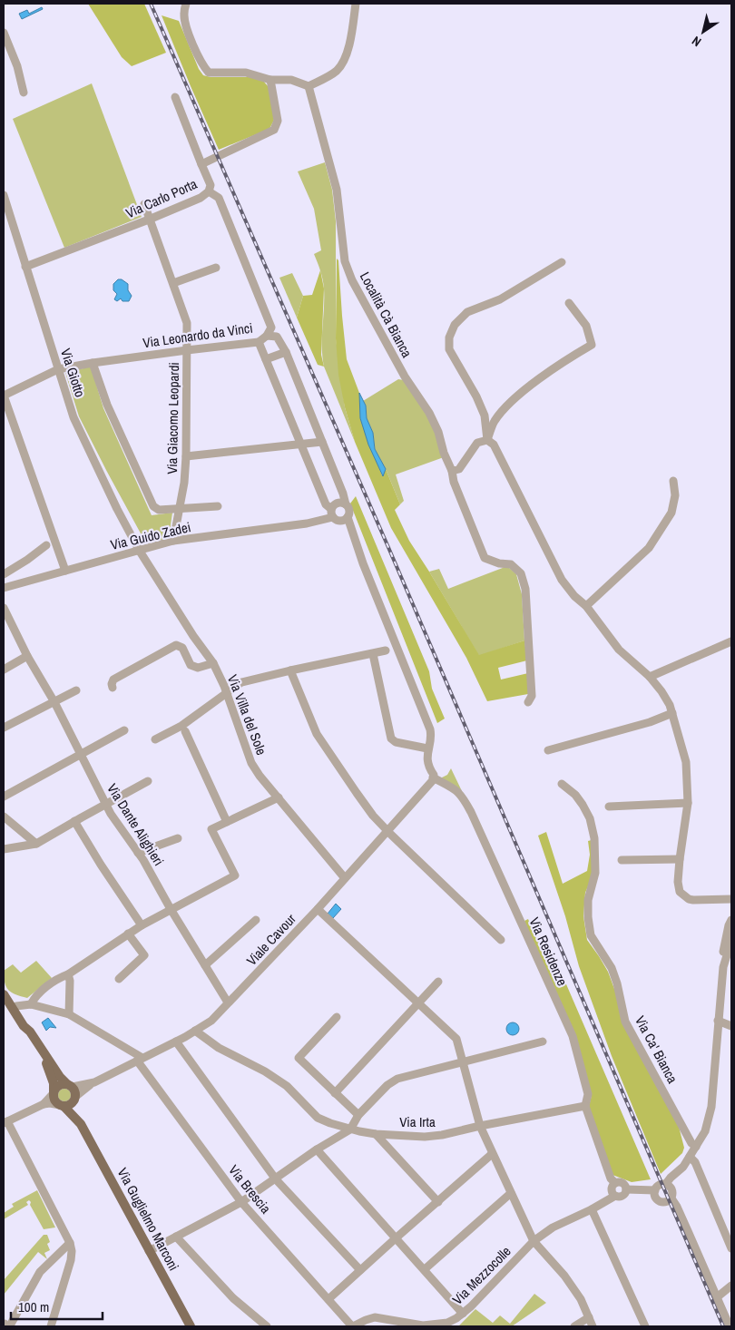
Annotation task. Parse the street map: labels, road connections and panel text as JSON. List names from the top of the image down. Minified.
{"streets":{"main road":["Via Guglielmo Marconi"],"street":["Via Carlo Porta","Località Cà Bianca","Via Leonardo da Vinci","Via Giotto","Via Giacomo Leopardi","Via Guido Zadei","Via Villa del Sole","Via Dante Alighieri","Viale Cavour","Via Residenze","Via Ca' Bianca","Via Irta","Via Brescia","Via Mezzocolle"]},"crossings":[["Via Carlo Porta","Via Leonardo da Vinci"],["Via Carlo Porta","Via Giotto"],["Via Carlo Porta","Via Giacomo Leopardi"],["Via Leonardo da Vinci","Via Giotto"],["Via Leonardo da Vinci","Via Giacomo Leopardi"],["Via Giotto","Via Guido Zadei"],["Via Giotto","Via Villa del Sole"],["Via Giacomo Leopardi","Via Guido Zadei"],["Via Guido Zadei","Via Villa del Sole"],["Via Villa del Sole","Viale Cavour"],["Via Dante Alighieri","Viale Cavour"],["Viale Cavour","Via Residenze"],["Viale Cavour","Via Irta"],["Viale Cavour","Via Brescia"],["Viale Cavour","Via Guglielmo Marconi"],["Via Residenze","Via Irta"],["Via Brescia","Via Mezzocolle"]],"scale_bar":"100 m","north":"bottom left"}
